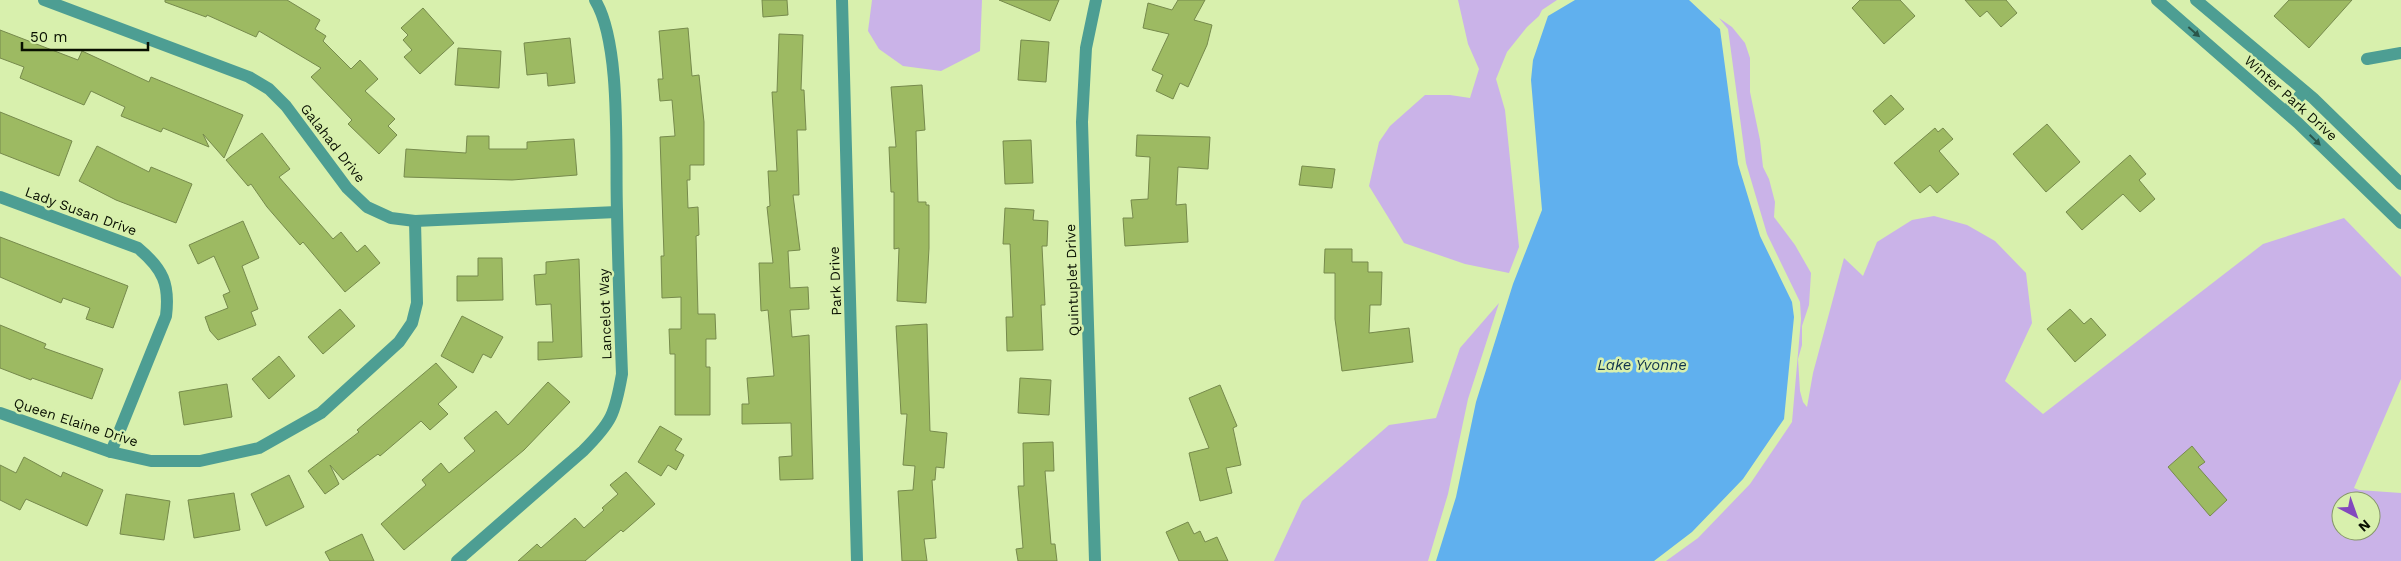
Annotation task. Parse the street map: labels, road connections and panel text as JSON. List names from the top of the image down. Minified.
{"streets":{"street":["Winter Park Drive","Galahad Drive","Lady Susan Drive","Quintuplet Drive","Park Drive","Lancelot Way","Queen Elaine Drive"]},"crossings":[["Galahad Drive","Lancelot Way"],["Galahad Drive","Queen Elaine Drive"],["Lady Susan Drive","Queen Elaine Drive"]],"water":["Lake Yvonne"],"scale_bar":"50 m","north":"bottom right"}
